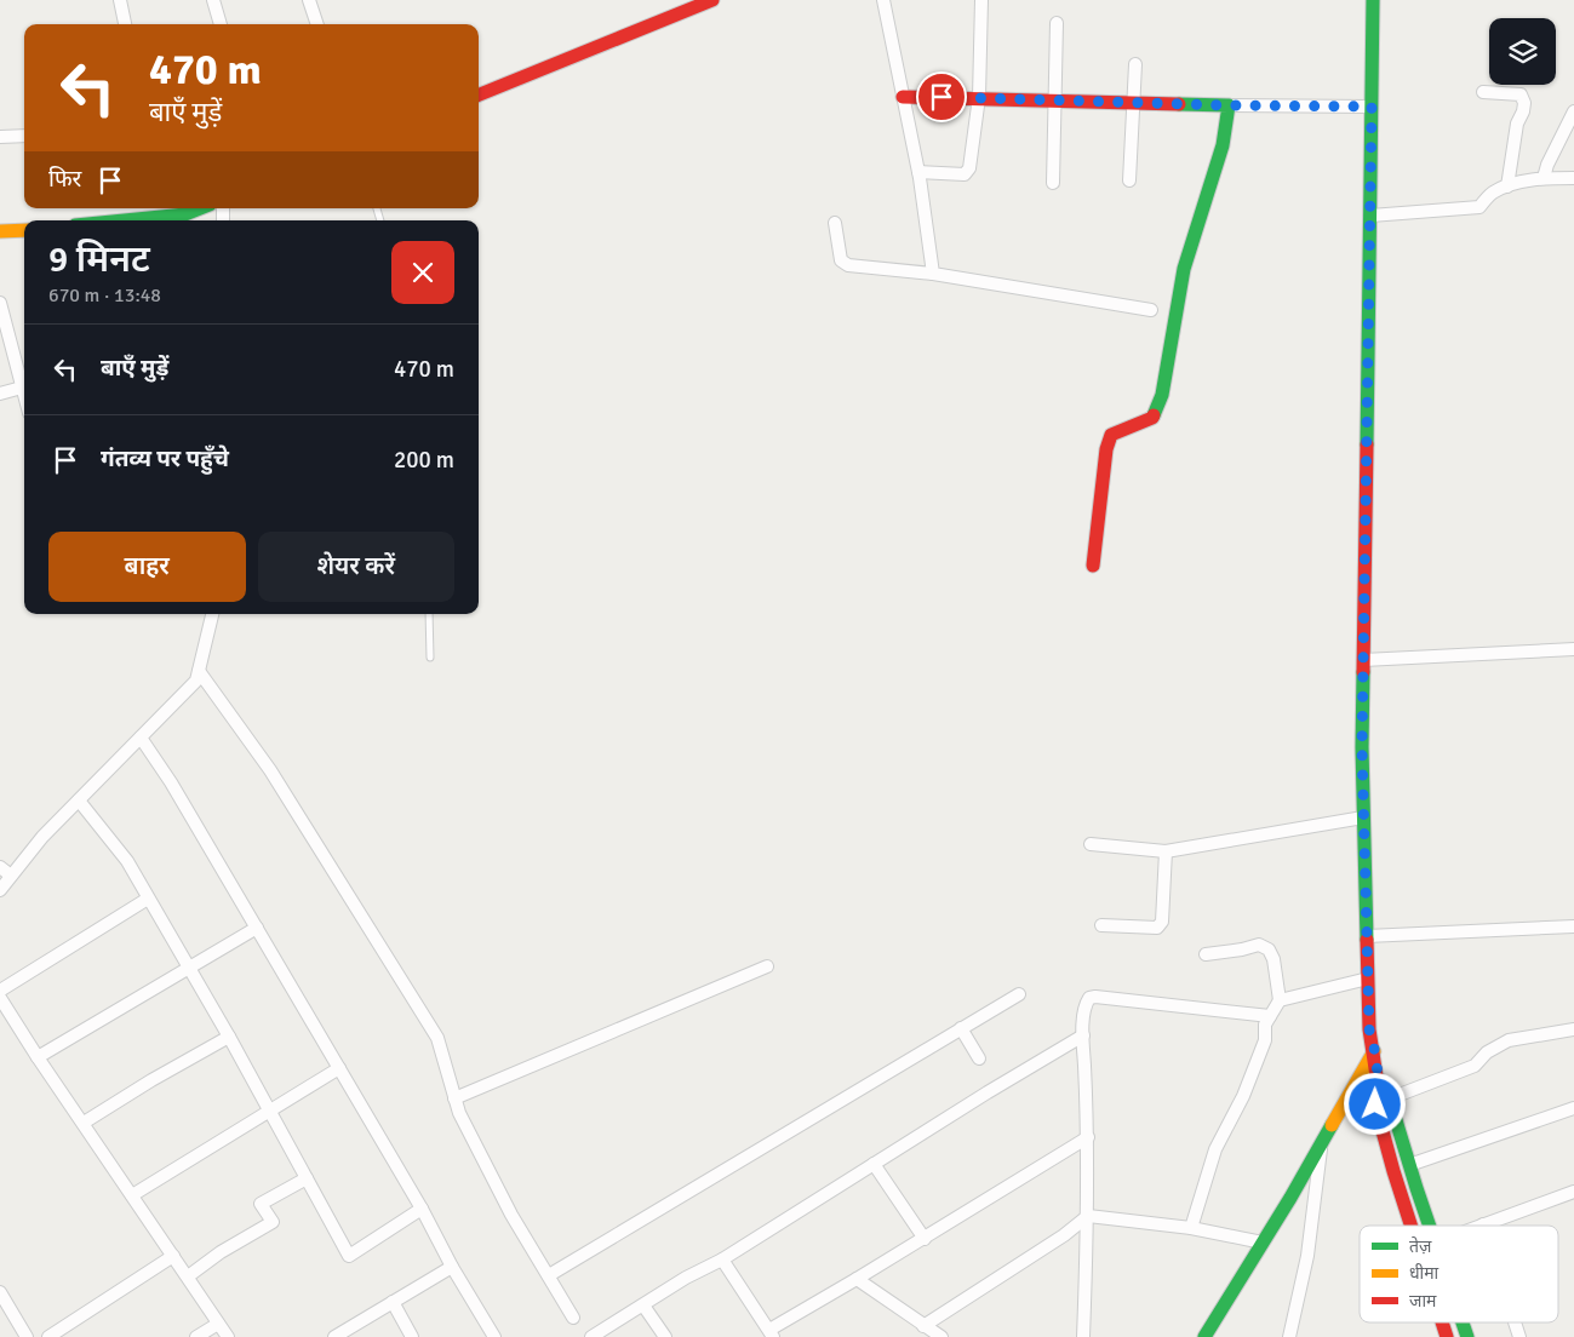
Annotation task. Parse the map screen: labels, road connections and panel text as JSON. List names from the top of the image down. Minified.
{"legend":["तेज़","धीमा","जाम"],"page":{"turn":["470 m","बाएँ मुड़ें"],"then":"फिर","heading":["9 मिनट","670 m · 13:48"],"list":[{"name":"बाएँ मुड़ें","value":"470 m"},{"name":"गंतव्य पर पहुँचे","value":"200 m"}],"buttons":["बाहर","शेयर करें"]}}
